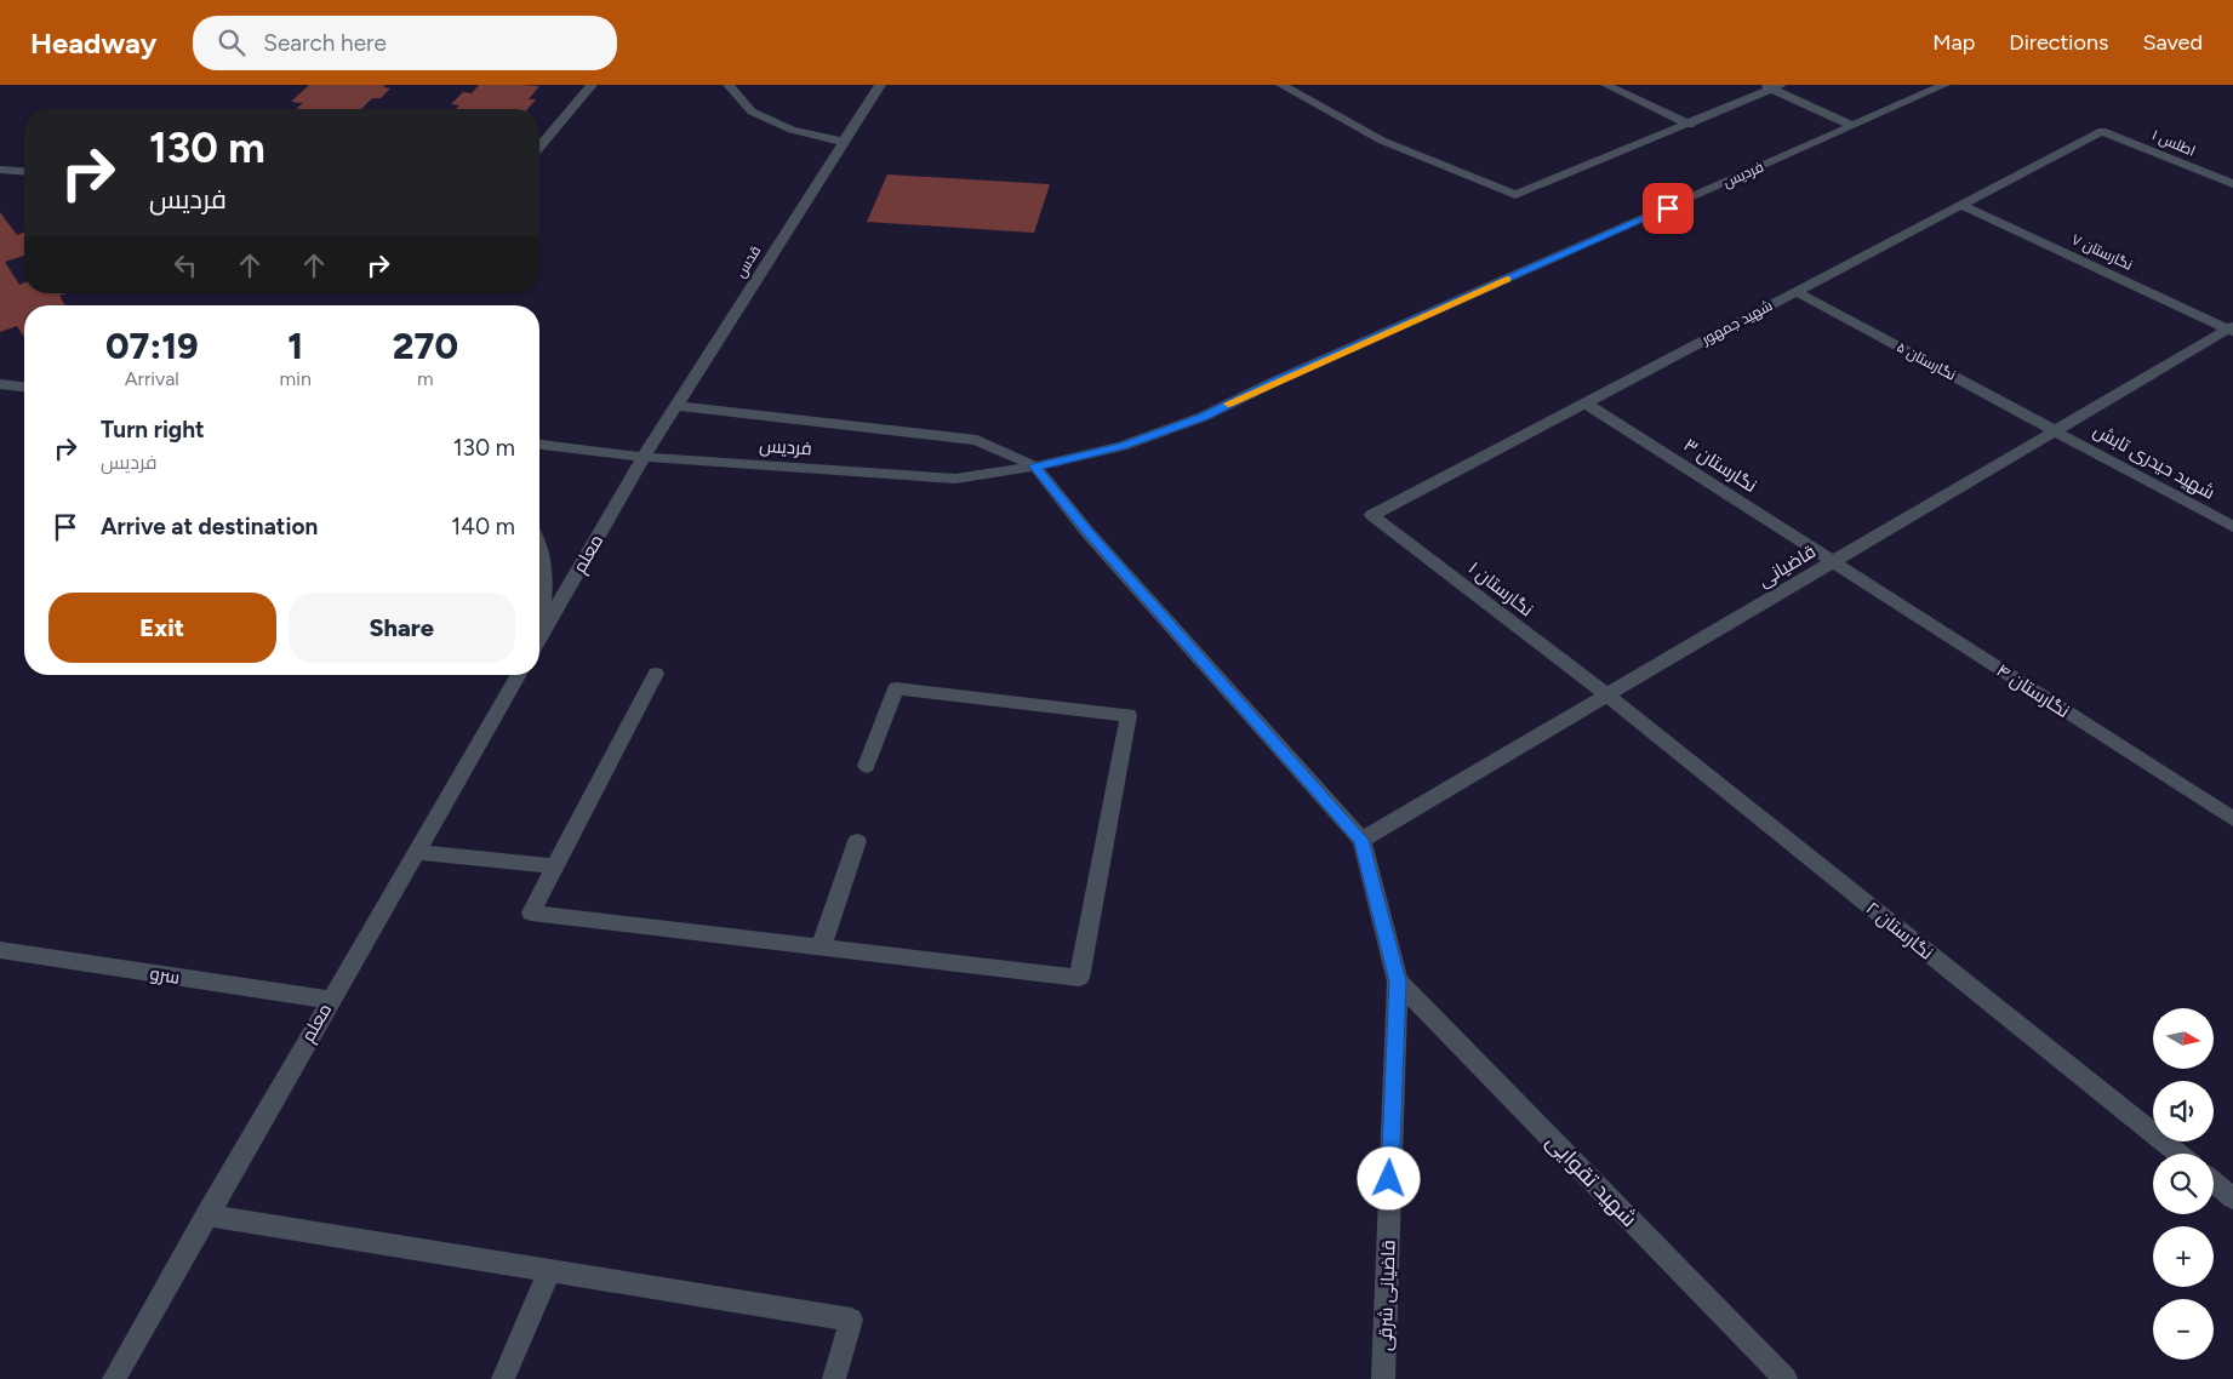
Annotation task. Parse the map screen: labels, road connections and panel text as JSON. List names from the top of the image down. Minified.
{"streets":{"street":["اطلس ۱","فردیس","نگارستان ۷","قدس","شهید جمهور","نگارستان ۵","شهید حیدری تابش","نگارستان ۳","معلم","قاضیانی","نگارستان ۱","نگارستان ۴","نگارستان ۲","سرو","شهید تقوایی","قاضیانی شرقی"]},"crossings":[["اطلس ۱","شهید جمهور"],["فردیس","قدس"],["فردیس","معلم"],["فردیس","قاضیانی شرقی"],["نگارستان ۷","شهید جمهور"],["نگارستان ۷","قاضیانی"],["قدس","معلم"],["شهید جمهور","نگارستان ۵"],["شهید جمهور","نگارستان ۳"],["شهید جمهور","نگارستان ۱"],["نگارستان ۵","شهید حیدری تابش"],["نگارستان ۵","قاضیانی"],["شهید حیدری تابش","قاضیانی"],["نگارستان ۳","قاضیانی"],["نگارستان ۳","نگارستان ۴"],["معلم","سرو"],["قاضیانی","نگارستان ۱"],["قاضیانی","نگارستان ۴"],["قاضیانی","نگارستان ۲"],["قاضیانی","قاضیانی شرقی"],["نگارستان ۱","نگارستان ۲"],["شهید تقوایی","قاضیانی شرقی"]],"north":"right","page":{"header":"Headway","search":"Search here","nav":["Map","Directions","Saved"],"turn":["130 m","فردیس"],"eta":["07:19","Arrival","1","min","270","m"],"list":[{"name":"Turn right","note":"فردیس","value":"130 m"},{"name":"Arrive at destination","value":"140 m"}],"buttons":["Exit","Share"],"map_buttons":["+","−"]}}
